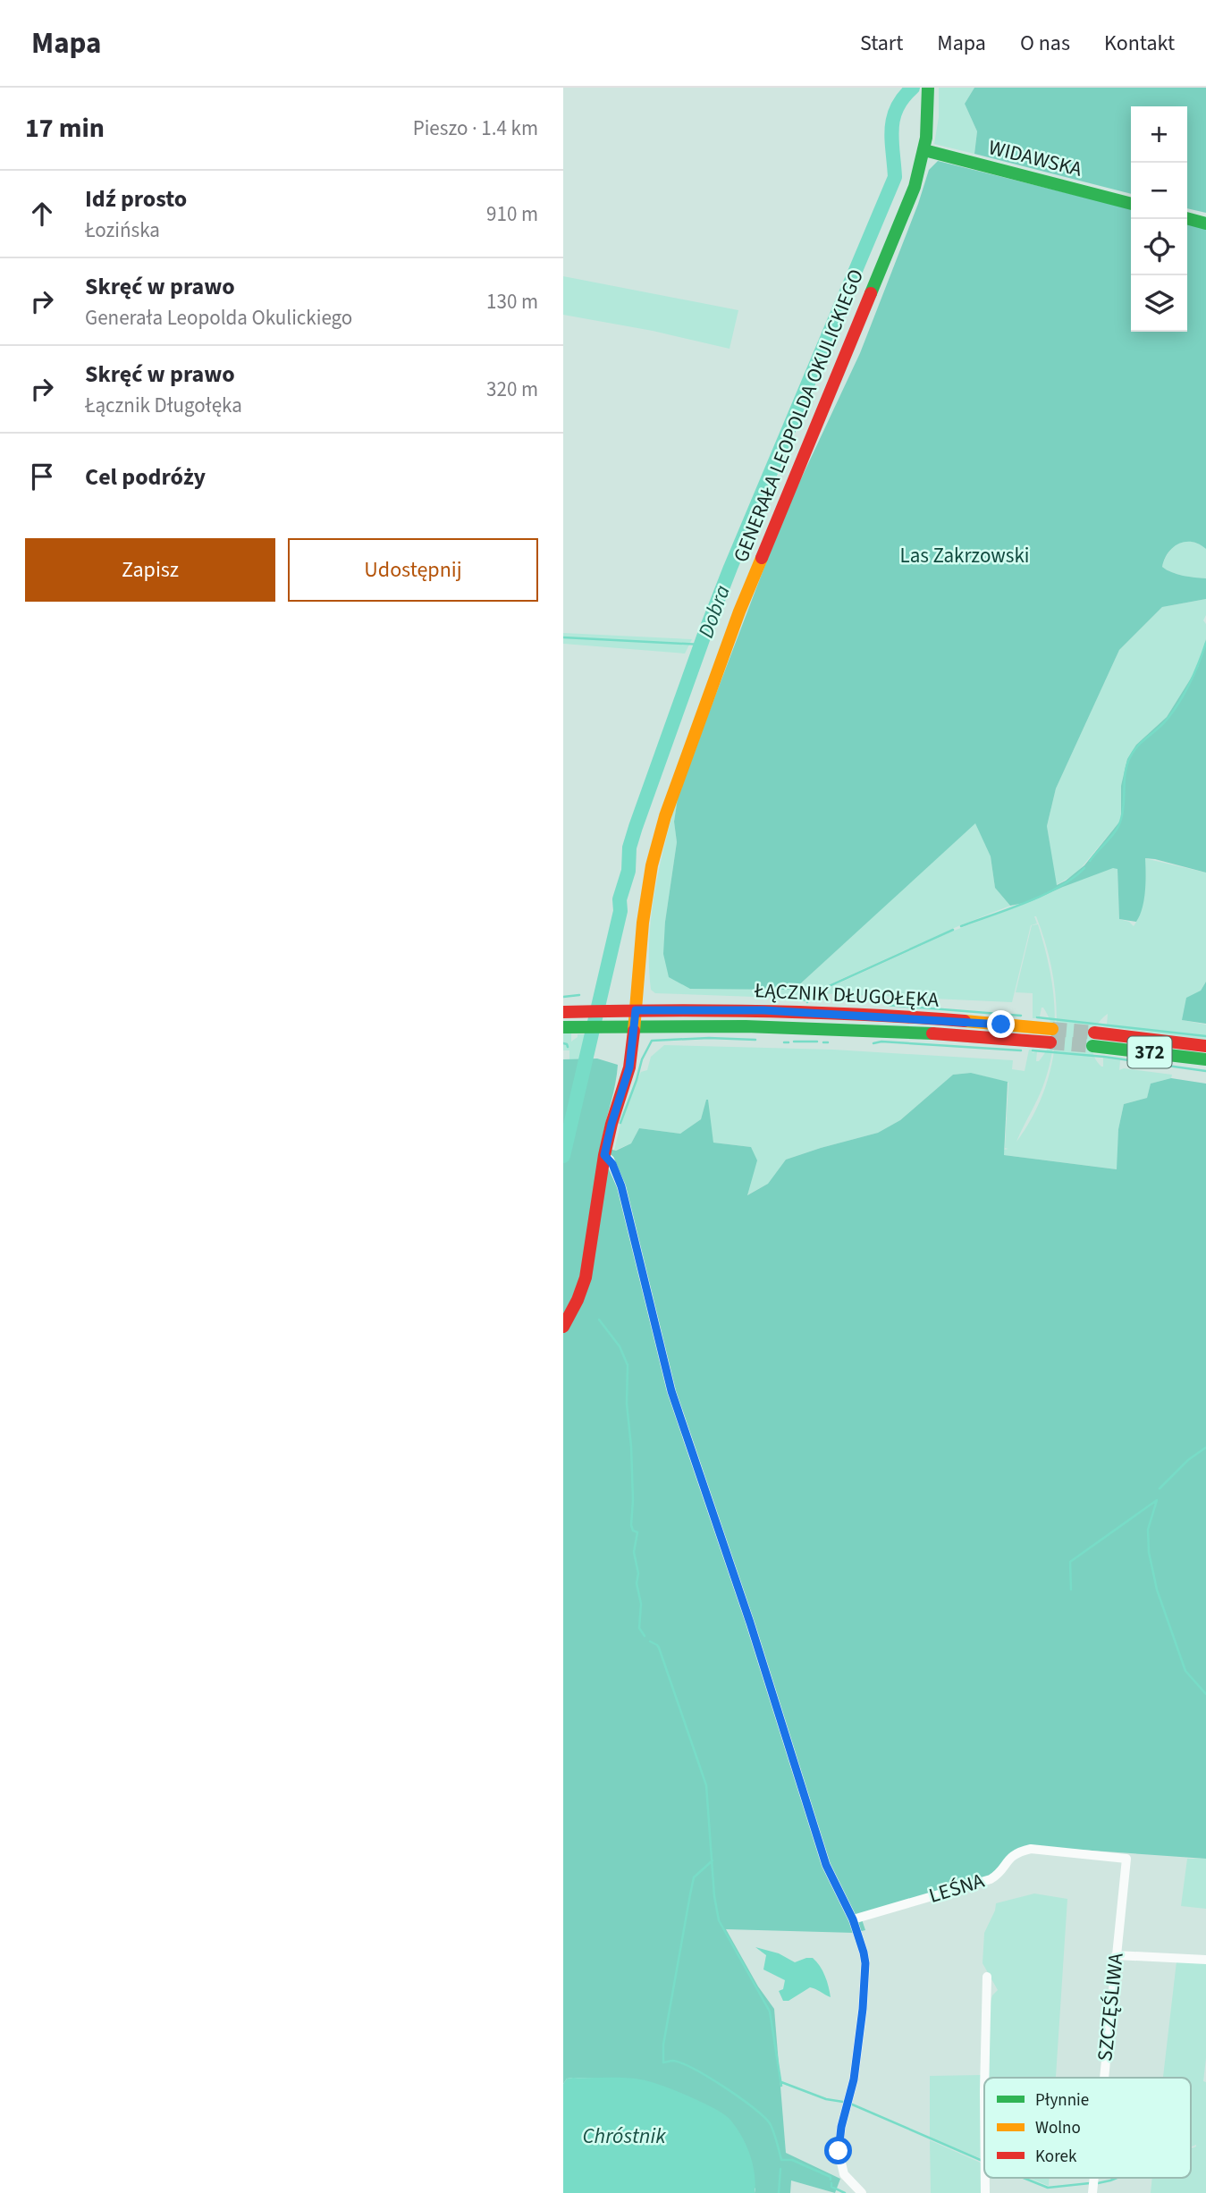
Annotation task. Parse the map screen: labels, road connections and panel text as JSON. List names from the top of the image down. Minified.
{"streets":{"street":["WIDAWSKA","GENERAŁA LEOPOLDA OKULICKIEGO","ŁĄCZNIK DŁUGOŁĘKA","372","LEŚNA","SZCZĘŚLIWA"]},"crossings":[["WIDAWSKA","GENERAŁA LEOPOLDA OKULICKIEGO"],["GENERAŁA LEOPOLDA OKULICKIEGO","ŁĄCZNIK DŁUGOŁĘKA"],["LEŚNA","SZCZĘŚLIWA"]],"water":["Dobra","Chróstnik"],"parks":["Las Zakrzowski"],"legend":["Płynnie","Wolno","Korek"],"page":{"header":"Mapa","nav":["Start","Mapa","O nas","Kontakt"],"heading":["17 min","Pieszo · 1.4 km"],"map_buttons":["+","−"],"list":[["Idź prosto","Łozińska","910 m"],["Skręć w prawo","Generała Leopolda Okulickiego","130 m"],["Skręć w prawo","Łącznik Długołęka","320 m"],"Cel podróży"],"buttons":["Zapisz","Udostępnij"]}}
